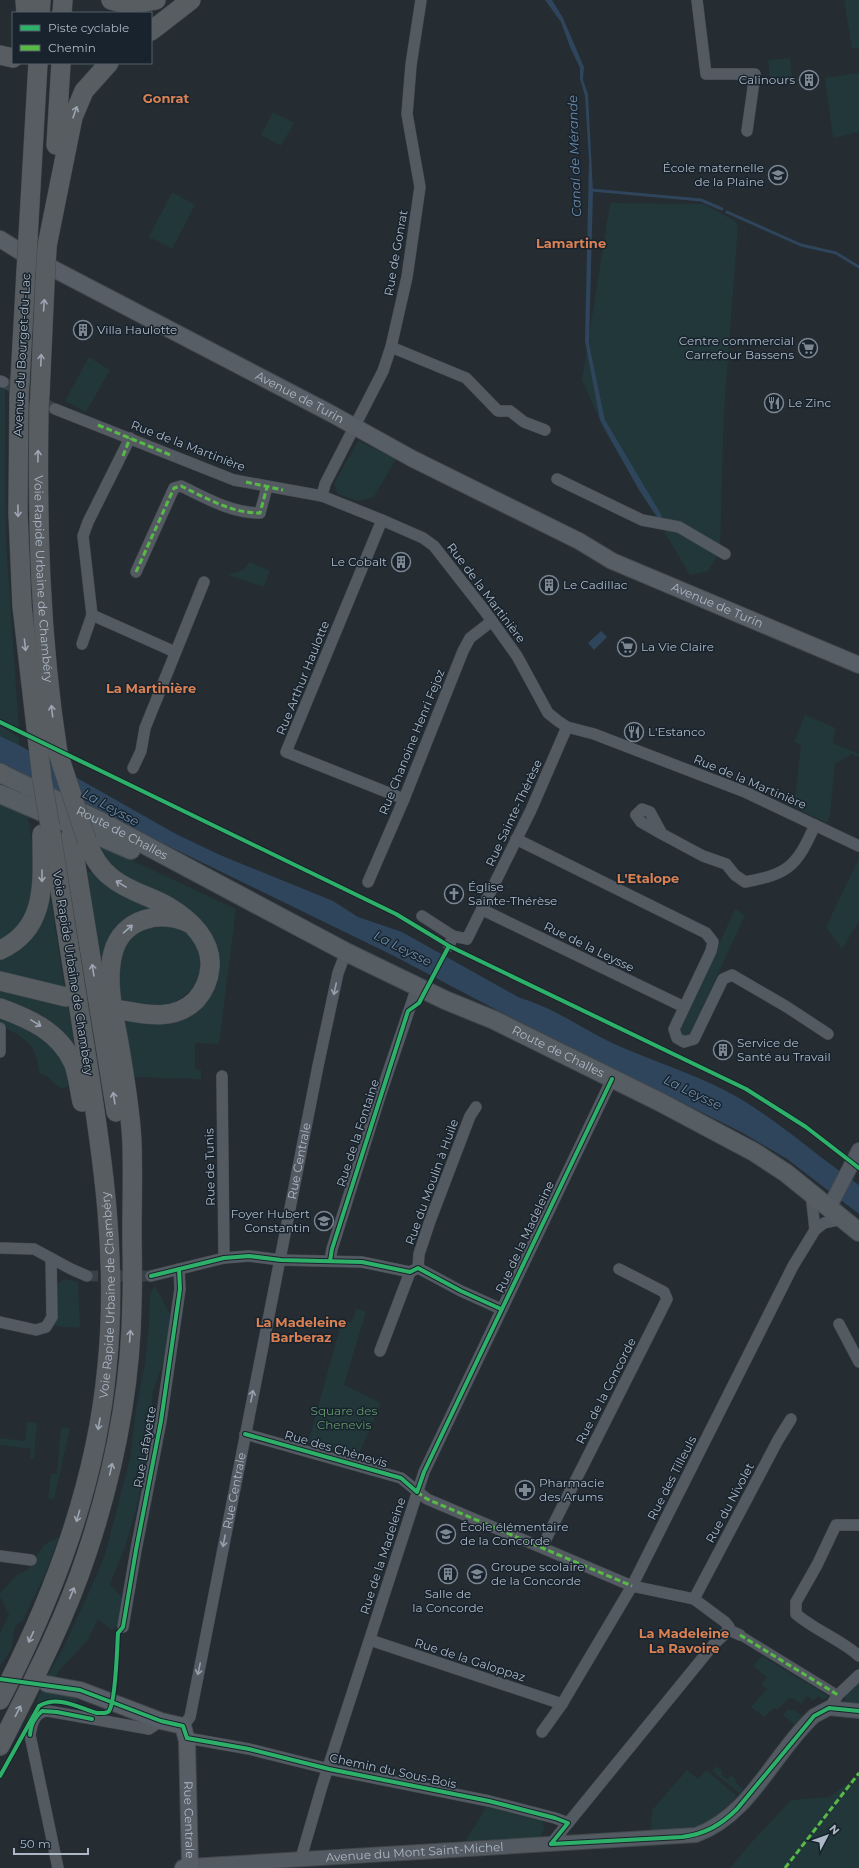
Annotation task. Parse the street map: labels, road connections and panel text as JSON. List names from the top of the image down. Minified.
{"streets":{"highway":["Avenue du Bourget-du-Lac","Voie Rapide Urbaine de Chambéry"],"main road":["Avenue de Turin","Route de Challes","Rue Centrale"],"street":["Rue de Gonrat","Rue de la Martinière","Rue Arthur Haulotte","Rue Chanoine Henri Fejoz","Rue Sainte-Thérèse","Rue de la Leysse","Rue de la Fontaine","Rue de Tunis","Rue du Moulin à Huile","Rue de la Madeleine","Rue de la Concorde","Rue Lafayette","Rue des Chènevis","Rue des Tilleuls","Rue du Nivolet","Rue de la Galoppaz","Chemin du Sous-Bois","Avenue du Mont Saint-Michel"]},"crossings":[["Rue de Gonrat","Avenue de Turin"],["Rue de Gonrat","Rue de la Martinière"],["Avenue du Bourget-du-Lac","Avenue de Turin"],["Avenue du Bourget-du-Lac","Voie Rapide Urbaine de Chambéry"],["Rue de la Martinière","Voie Rapide Urbaine de Chambéry"],["Rue de la Martinière","Rue Arthur Haulotte"],["Rue de la Martinière","Rue Chanoine Henri Fejoz"],["Rue de la Martinière","Rue Sainte-Thérèse"],["Rue Arthur Haulotte","Rue Chanoine Henri Fejoz"],["Rue Sainte-Thérèse","Rue de la Leysse"],["Route de Challes","Rue de la Fontaine"],["Route de Challes","Rue Centrale"],["Route de Challes","Rue de la Madeleine"],["Rue Centrale","Rue des Chènevis"],["Rue Centrale","Chemin du Sous-Bois"],["Rue Centrale","Avenue du Mont Saint-Michel"],["Rue de la Madeleine","Rue des Chènevis"],["Rue de la Madeleine","Rue de la Galoppaz"],["Rue de la Madeleine","Chemin du Sous-Bois"],["Rue de la Madeleine","Avenue du Mont Saint-Michel"],["Rue des Tilleuls","Rue de la Galoppaz"]],"districts":["Gonrat","Lamartine","La Martinière","L'Etalope","La Madeleine Barberaz","La Madeleine La Ravoire"],"water":["Canal de Mérande","La Leysse"],"parks":["Square des Chenevis"],"places":{"building":["Calinours","Villa Haulotte","Le Cobalt","Le Cadillac","Service de Santé au Travail","Salle de la Concorde"],"school or university":["École maternelle de la Plaine","Foyer Hubert Constantin","École élémentaire de la Concorde","Groupe scolaire de la Concorde"],"supermarket":["Centre commercial Carrefour Bassens","La Vie Claire"],"restaurant":["Le Zinc","L'Estanco"],"church":["Église Sainte-Thérèse"],"pharmacy":["Pharmacie des Arums"]},"legend":["Piste cyclable","Chemin"],"scale_bar":"50 m","north":"top right"}
